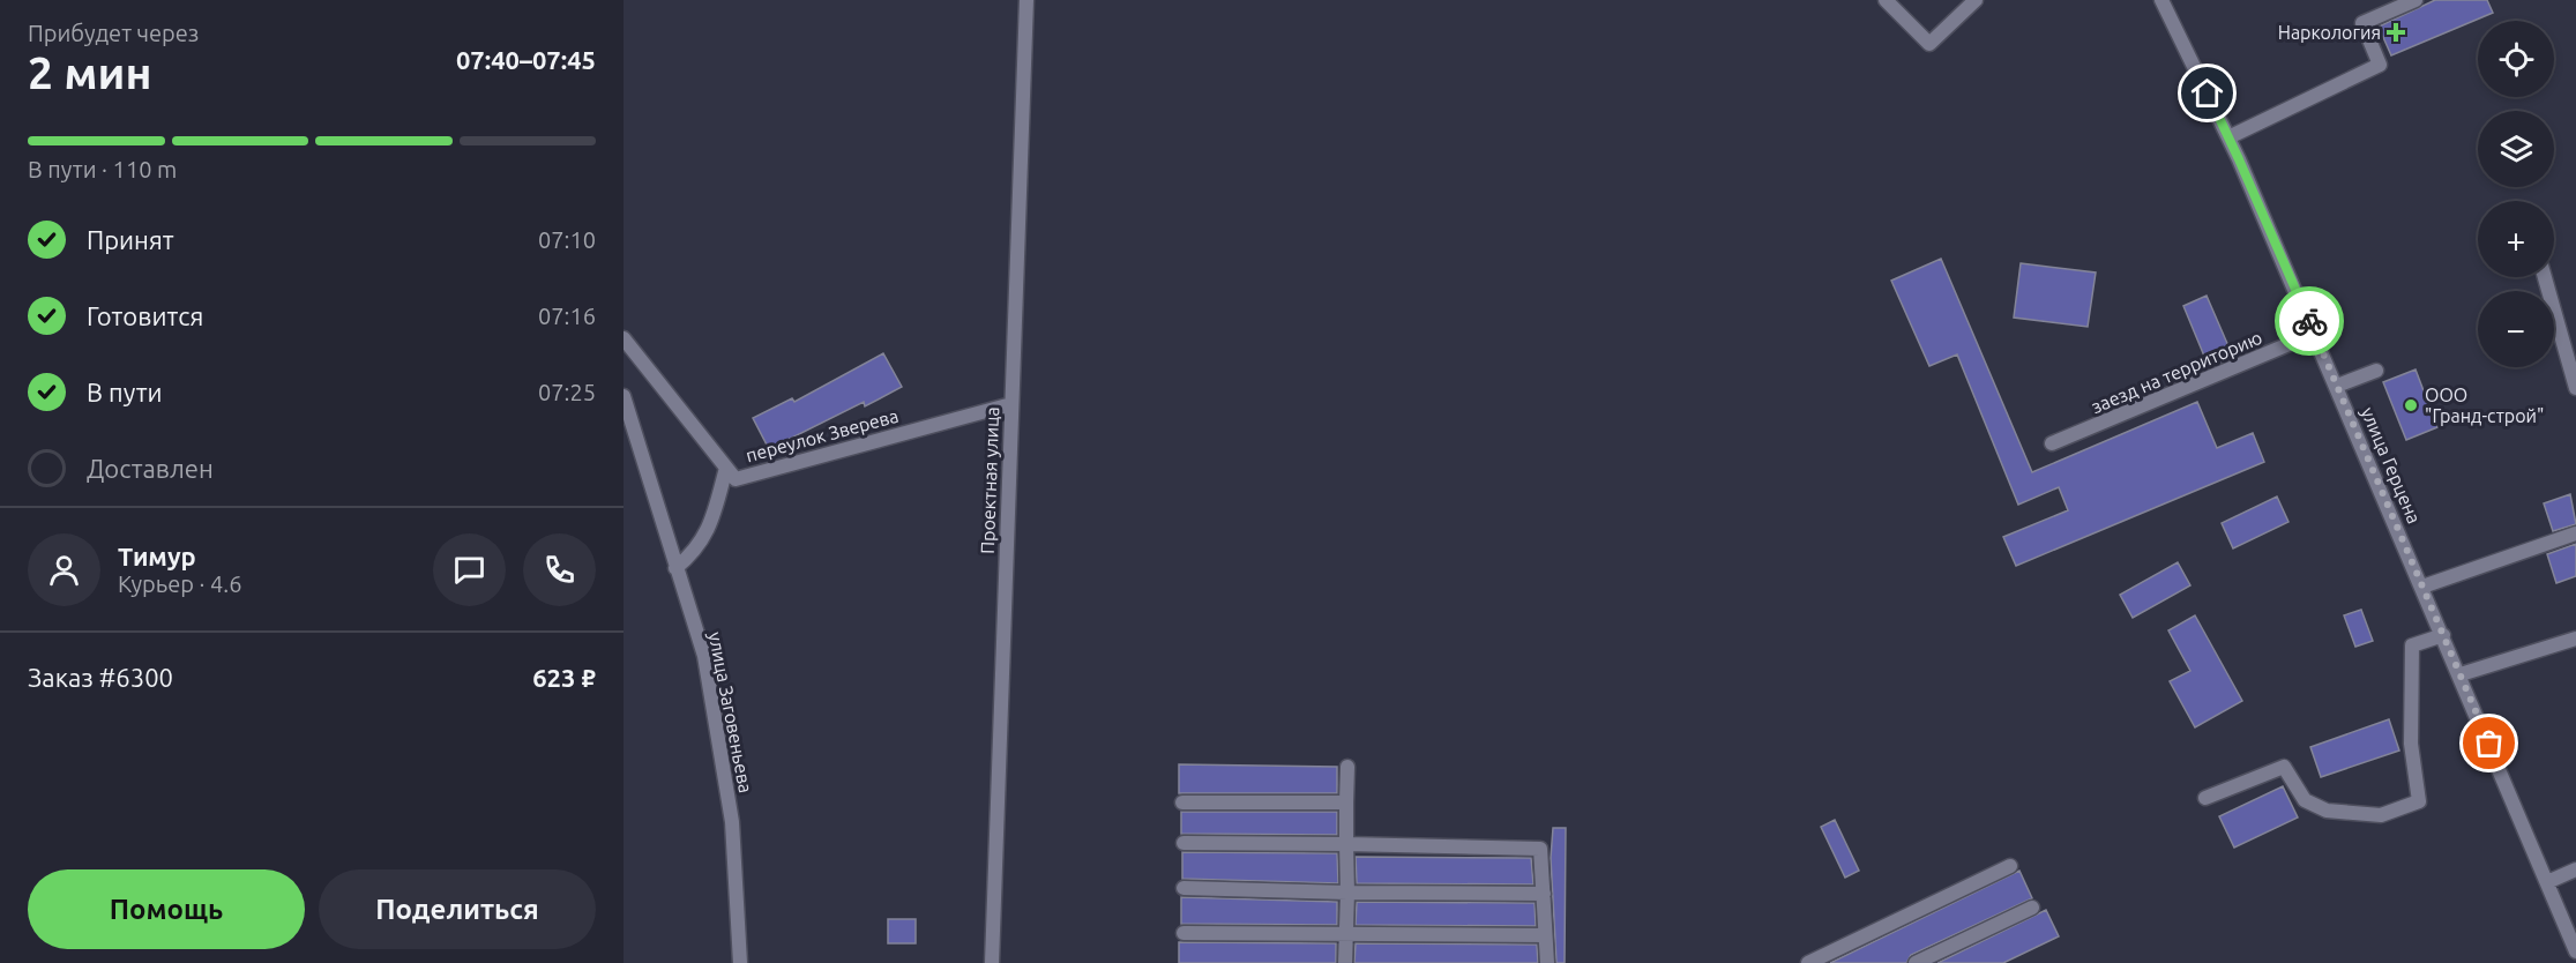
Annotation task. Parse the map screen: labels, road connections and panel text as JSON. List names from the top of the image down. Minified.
{"streets":{"street":["заезд на территорию","переулок Зверева","улица Герцена","Проектная улица","улица Заговеньева"]},"crossings":[["заезд на территорию","улица Герцена"],["переулок Зверева","Проектная улица"]],"places":{"health":["Наркология"],"other":["ООО \"Гранд-строй\""]},"page":{"heading":["2 мин","Прибудет через","07:40–07:45"],"panel":["Тимур","Курьер · 4.6","Заказ #6300","623 ₽"],"map_buttons":["+","−"],"bar":"В пути · 110 m","list":[["Принят","07:10"],["Готовится","07:16"],["В пути","07:25"],"Доставлен"],"buttons":["Помощь","Поделиться"]}}
